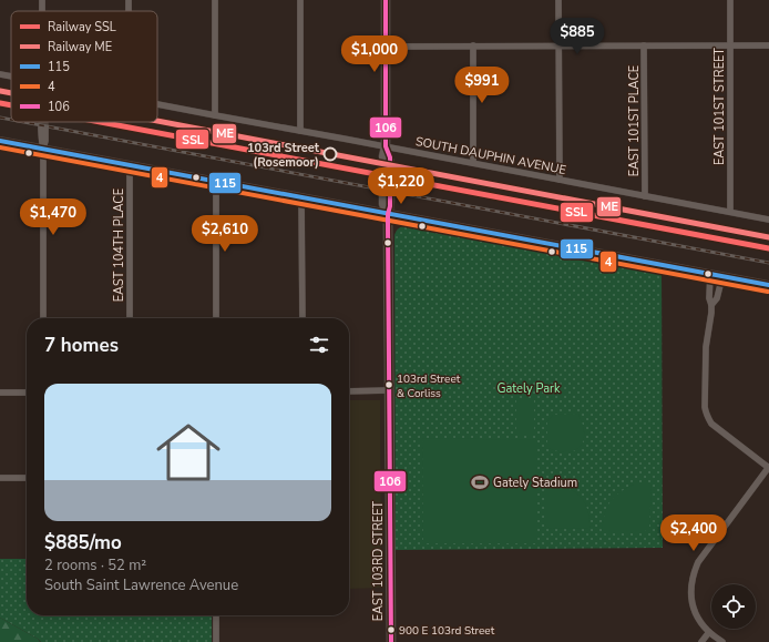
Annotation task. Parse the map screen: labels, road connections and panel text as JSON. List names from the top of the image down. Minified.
{"streets":{"main road":["EAST 103RD STREET"],"street":["EAST 101ST STREET","EAST 101ST PLACE","SOUTH DAUPHIN AVENUE","EAST 104TH PLACE"]},"crossings":[["EAST 101ST STREET","SOUTH DAUPHIN AVENUE"],["EAST 101ST PLACE","SOUTH DAUPHIN AVENUE"]],"parks":["Gately Park"],"places":{"other":["103rd Street (Rosemoor)","103rd Street & Corliss","900 E 103rd Street"],"sports":["Gately Stadium"]},"lines":["transit line 106","rail line ME","rail line SSL","transit line 115","transit line 4"],"legend":["Railway SSL","Railway ME","115","4","106"],"page":{"price":["$885","$1,000","$991","$1,220","$1,470","$2,610","$2,400"],"heading":"7 homes","list":[{"name":"$885/mo","note":"2 rooms · 52 m² · South Saint Lawrence Avenue"}]}}
